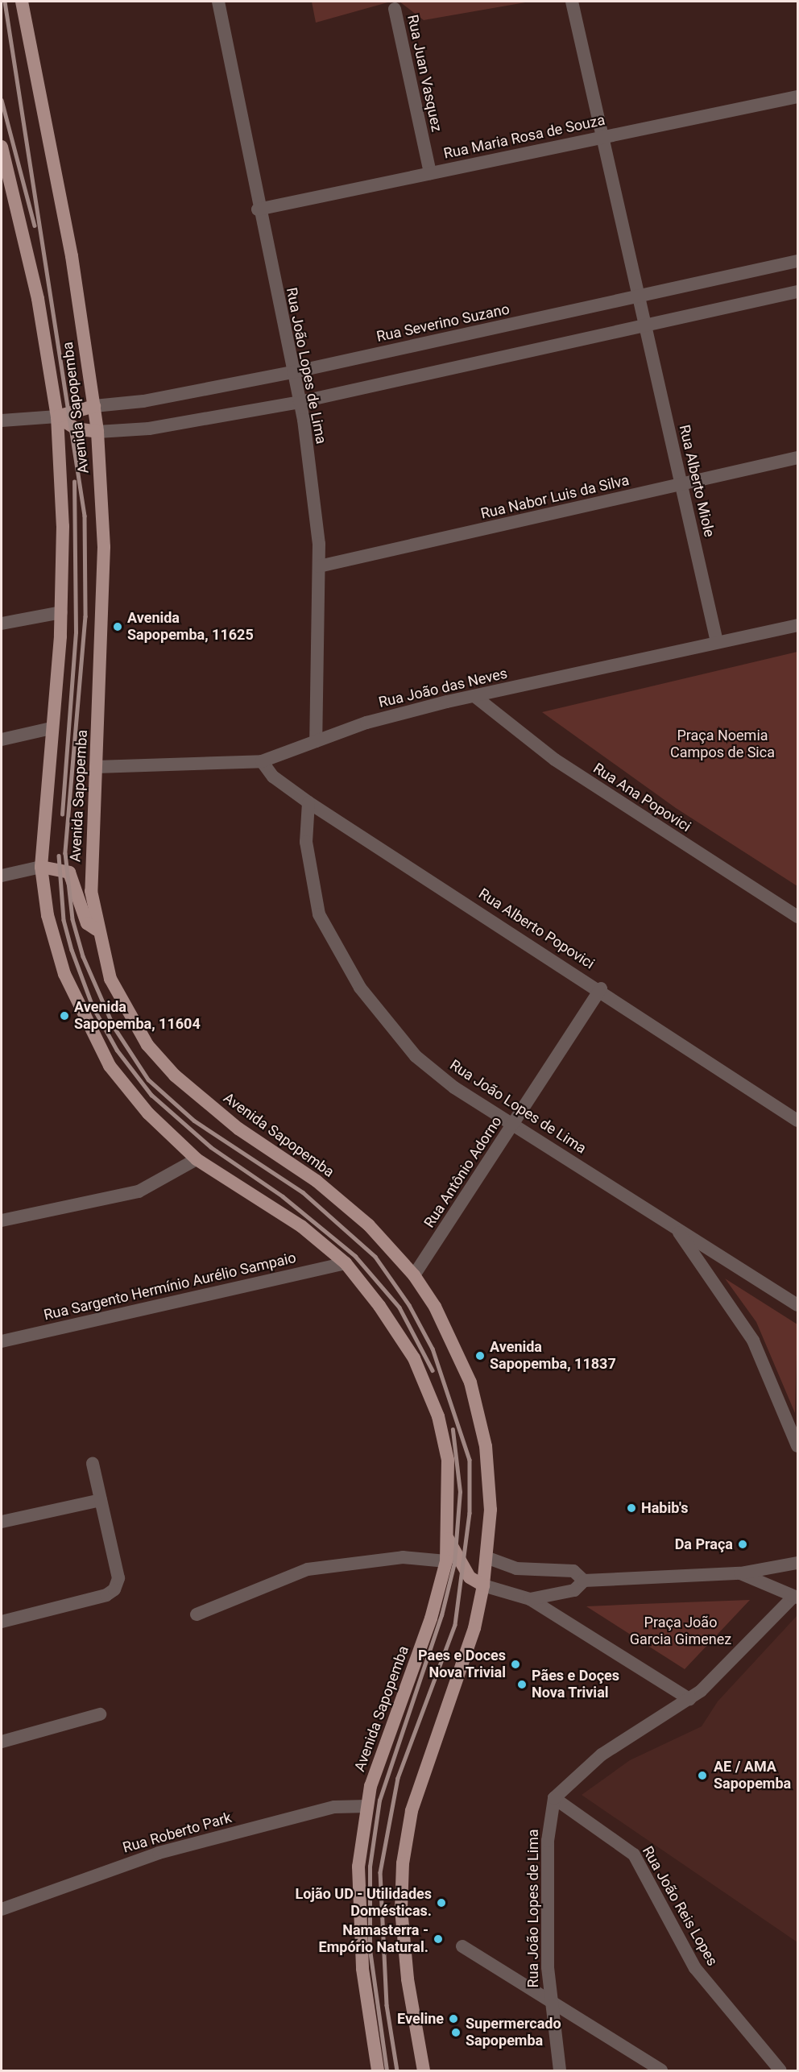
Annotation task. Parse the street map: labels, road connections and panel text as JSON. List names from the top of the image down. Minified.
{"streets":{"main road":["Avenida Sapopemba"],"street":["Rua Juan Vasquez","Rua Maria Rosa de Souza","Rua Severino Suzano","Rua João Lopes de Lima","Rua Alberto Miole","Rua Nabor Luis da Silva","Rua João das Neves","Rua Ana Popovici","Rua Alberto Popovici","Rua Antônio Adorno","Rua Sargento Hermínio Aurélio Sampaio","Rua Roberto Park","Rua João Reis Lopes"]},"crossings":[["Rua Juan Vasquez","Rua Maria Rosa de Souza"],["Rua Maria Rosa de Souza","Rua João Lopes de Lima"],["Rua Maria Rosa de Souza","Rua Alberto Miole"],["Rua Severino Suzano","Rua João Lopes de Lima"],["Rua Severino Suzano","Avenida Sapopemba"],["Rua Severino Suzano","Rua Alberto Miole"],["Rua João Lopes de Lima","Rua Nabor Luis da Silva"],["Rua João Lopes de Lima","Rua João das Neves"],["Rua João Lopes de Lima","Rua Alberto Popovici"],["Rua João Lopes de Lima","Rua Antônio Adorno"],["Rua João Lopes de Lima","Rua João Reis Lopes"],["Avenida Sapopemba","Rua João das Neves"],["Avenida Sapopemba","Rua Antônio Adorno"],["Avenida Sapopemba","Rua Sargento Hermínio Aurélio Sampaio"],["Avenida Sapopemba","Rua Roberto Park"],["Rua Alberto Miole","Rua Nabor Luis da Silva"],["Rua Alberto Miole","Rua João das Neves"],["Rua João das Neves","Rua Ana Popovici"],["Rua João das Neves","Rua Alberto Popovici"],["Rua Alberto Popovici","Rua Antônio Adorno"]],"parks":["Praça Noemia Campos de Sica","Praça João Garcia Gimenez"],"places":["Avenida Sapopemba, 11625","Avenida Sapopemba, 11604","Avenida Sapopemba, 11837","Habib's","Da Praça","Paes e Doces Nova Trivial","Pães e Doçes Nova Trivial","AE / AMA Sapopemba","Lojão UD - Utilidades Domésticas.","Namasterra - Empório Natural.","Eveline","Supermercado Sapopemba"]}
